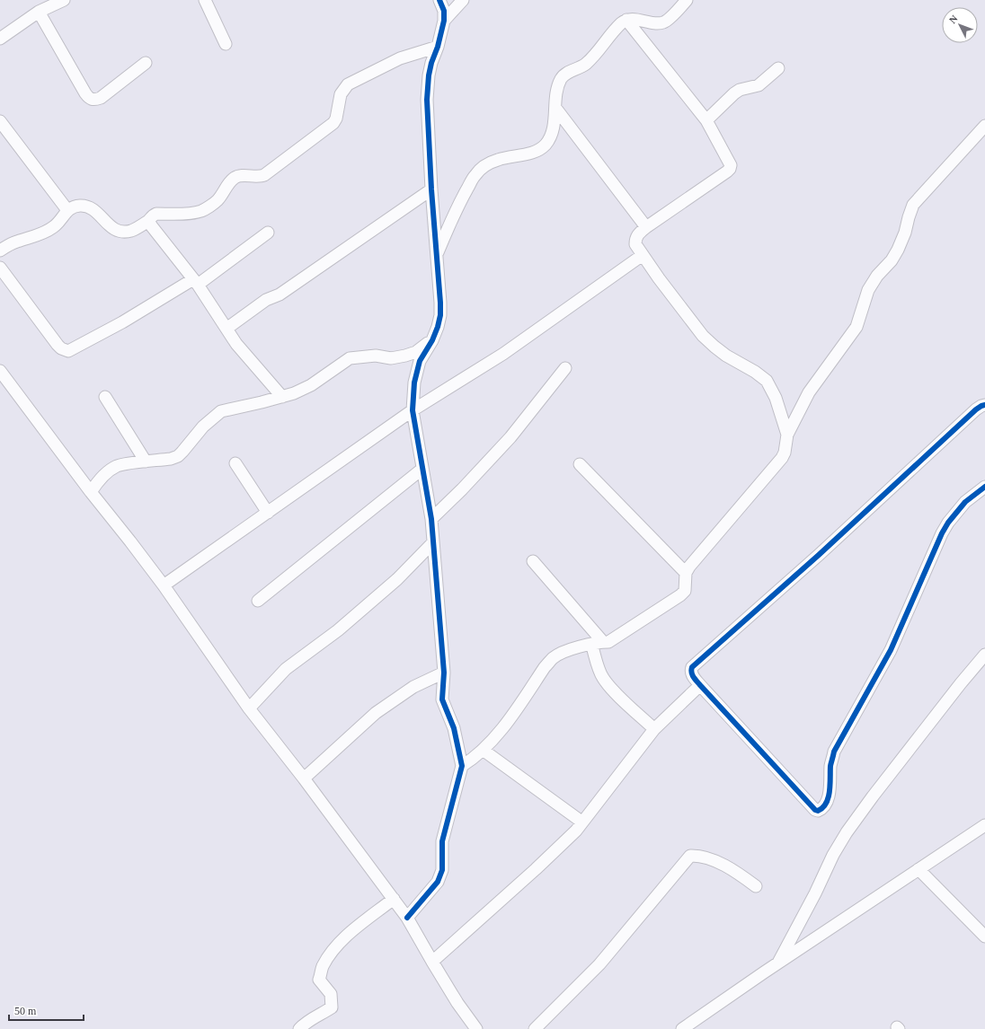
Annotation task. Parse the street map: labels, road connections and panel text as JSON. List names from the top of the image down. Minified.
{"scale_bar":"50 m","north":"top left"}
